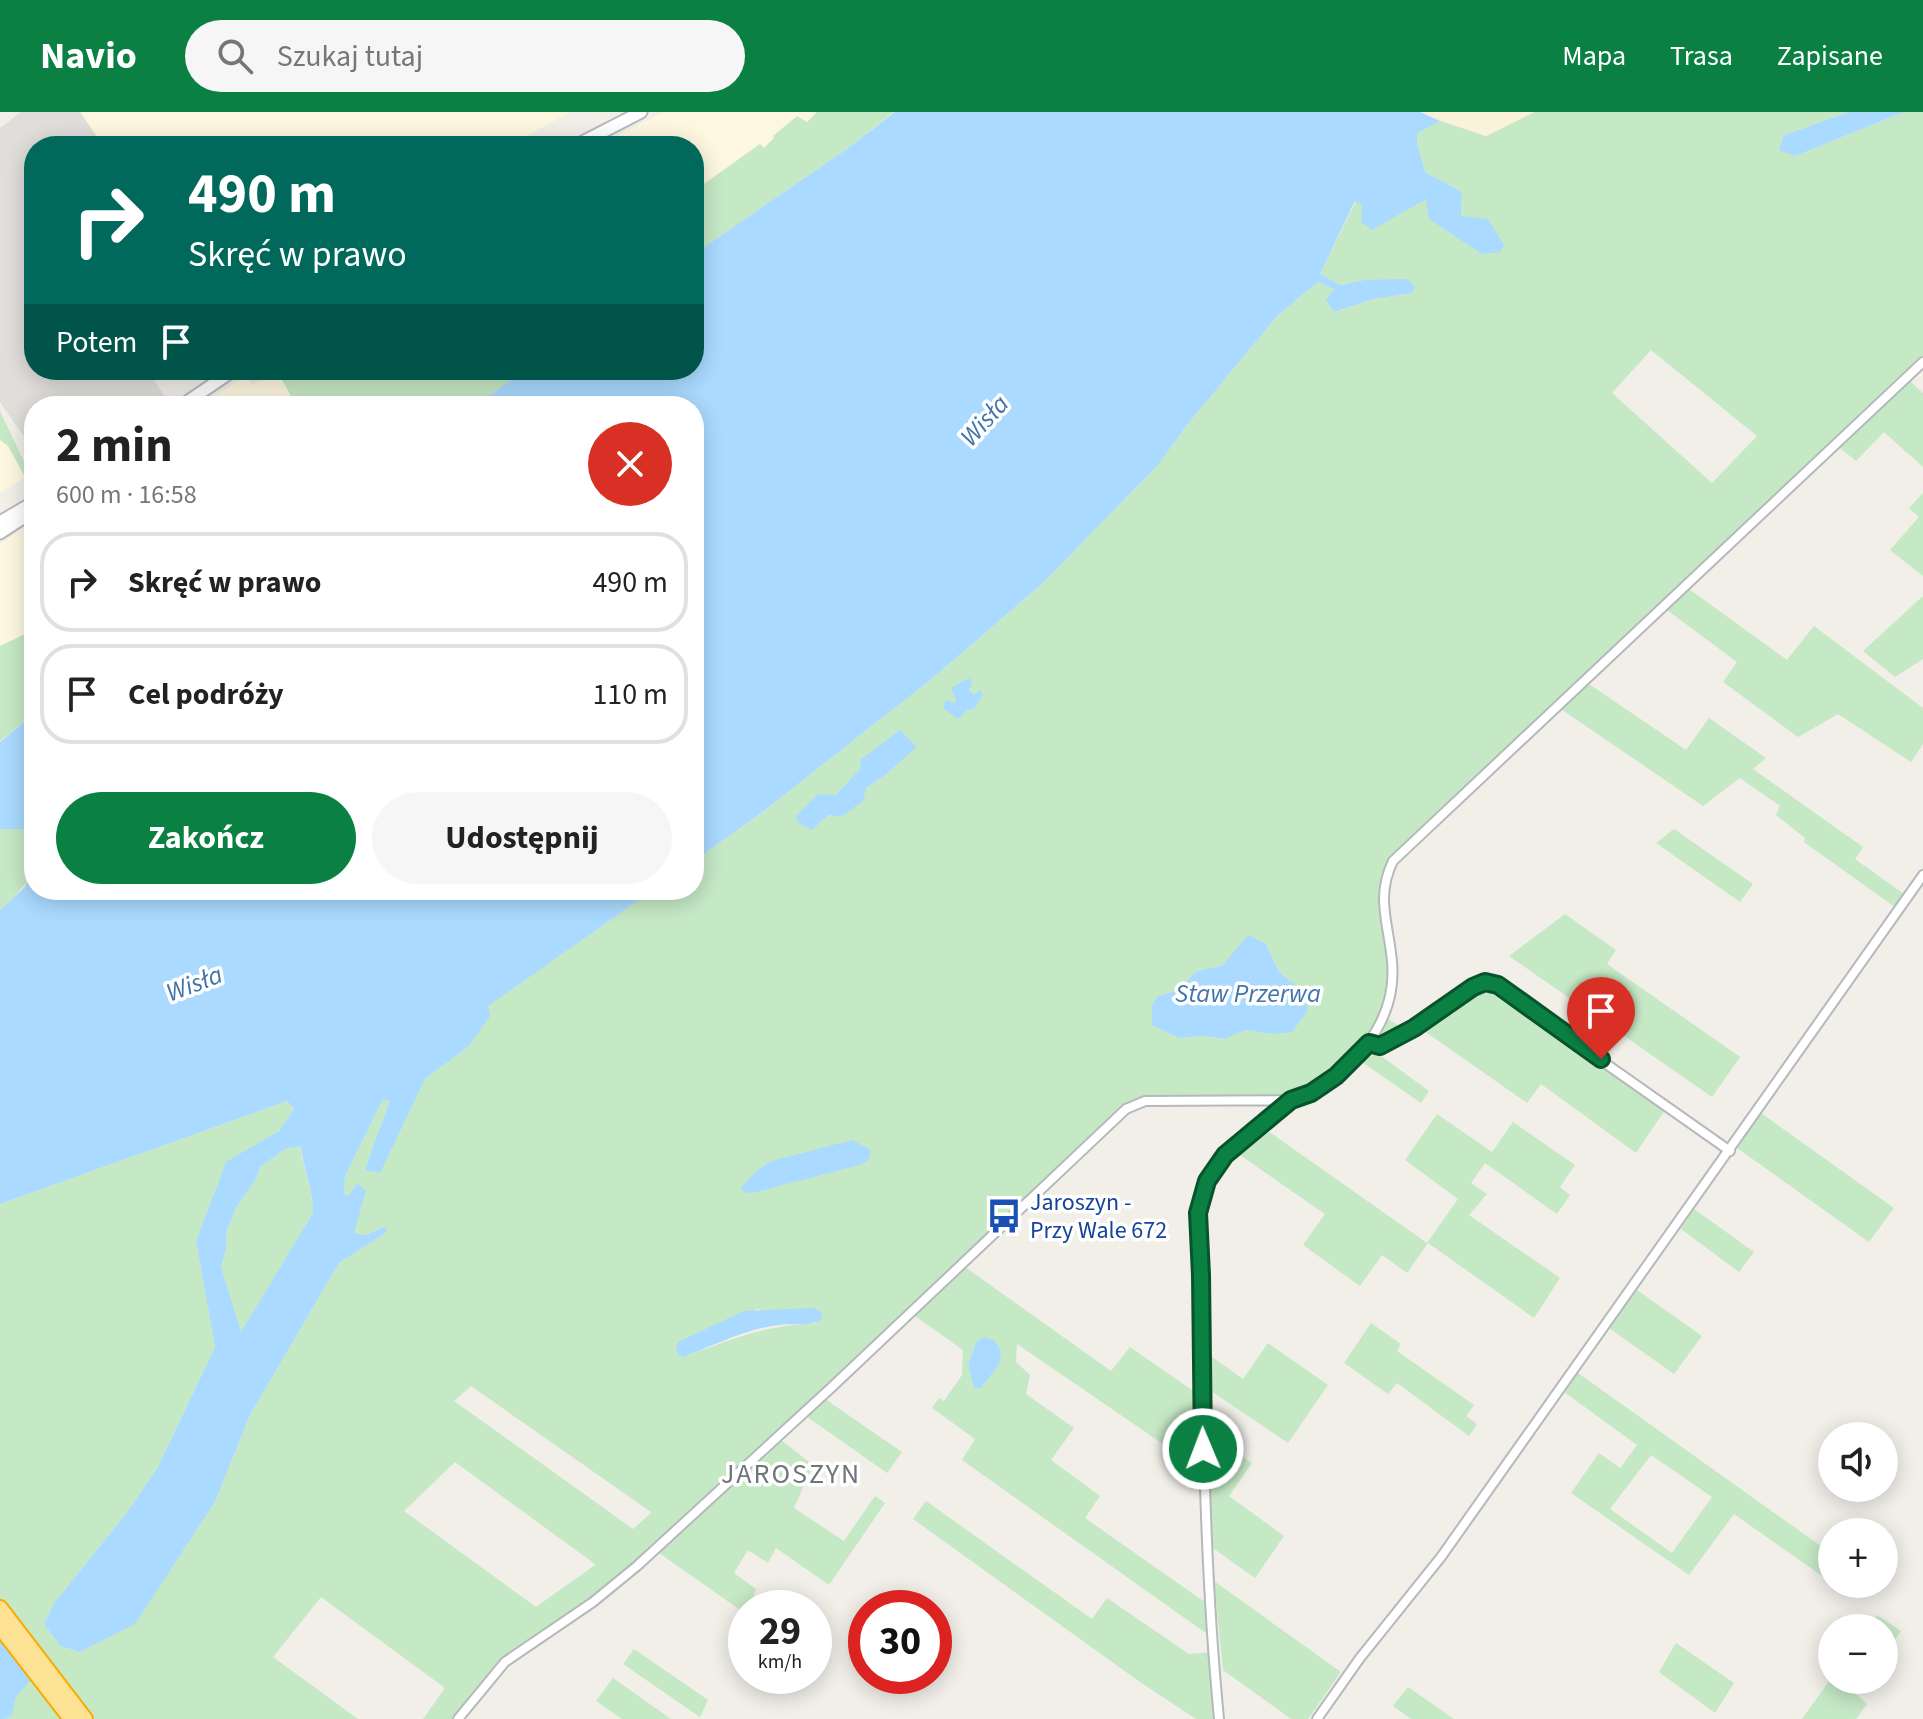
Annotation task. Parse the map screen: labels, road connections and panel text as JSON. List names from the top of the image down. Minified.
{"districts":["JAROSZYN"],"water":["Wisła","Staw Przerwa"],"places":{"bus stop":["Jaroszyn - Przy Wale 672"]},"page":{"header":"Navio","search":"Szukaj tutaj","nav":["Mapa","Trasa","Zapisane"],"turn":["490 m","Skręć w prawo"],"then":"Potem","heading":["2 min","600 m · 16:58"],"list":[{"name":"Skręć w prawo","value":"490 m"},{"name":"Cel podróży","value":"110 m"}],"buttons":["Zakończ","Udostępnij"],"map_buttons":["+","−"],"speed":"29 km/h","limit":"30"}}
